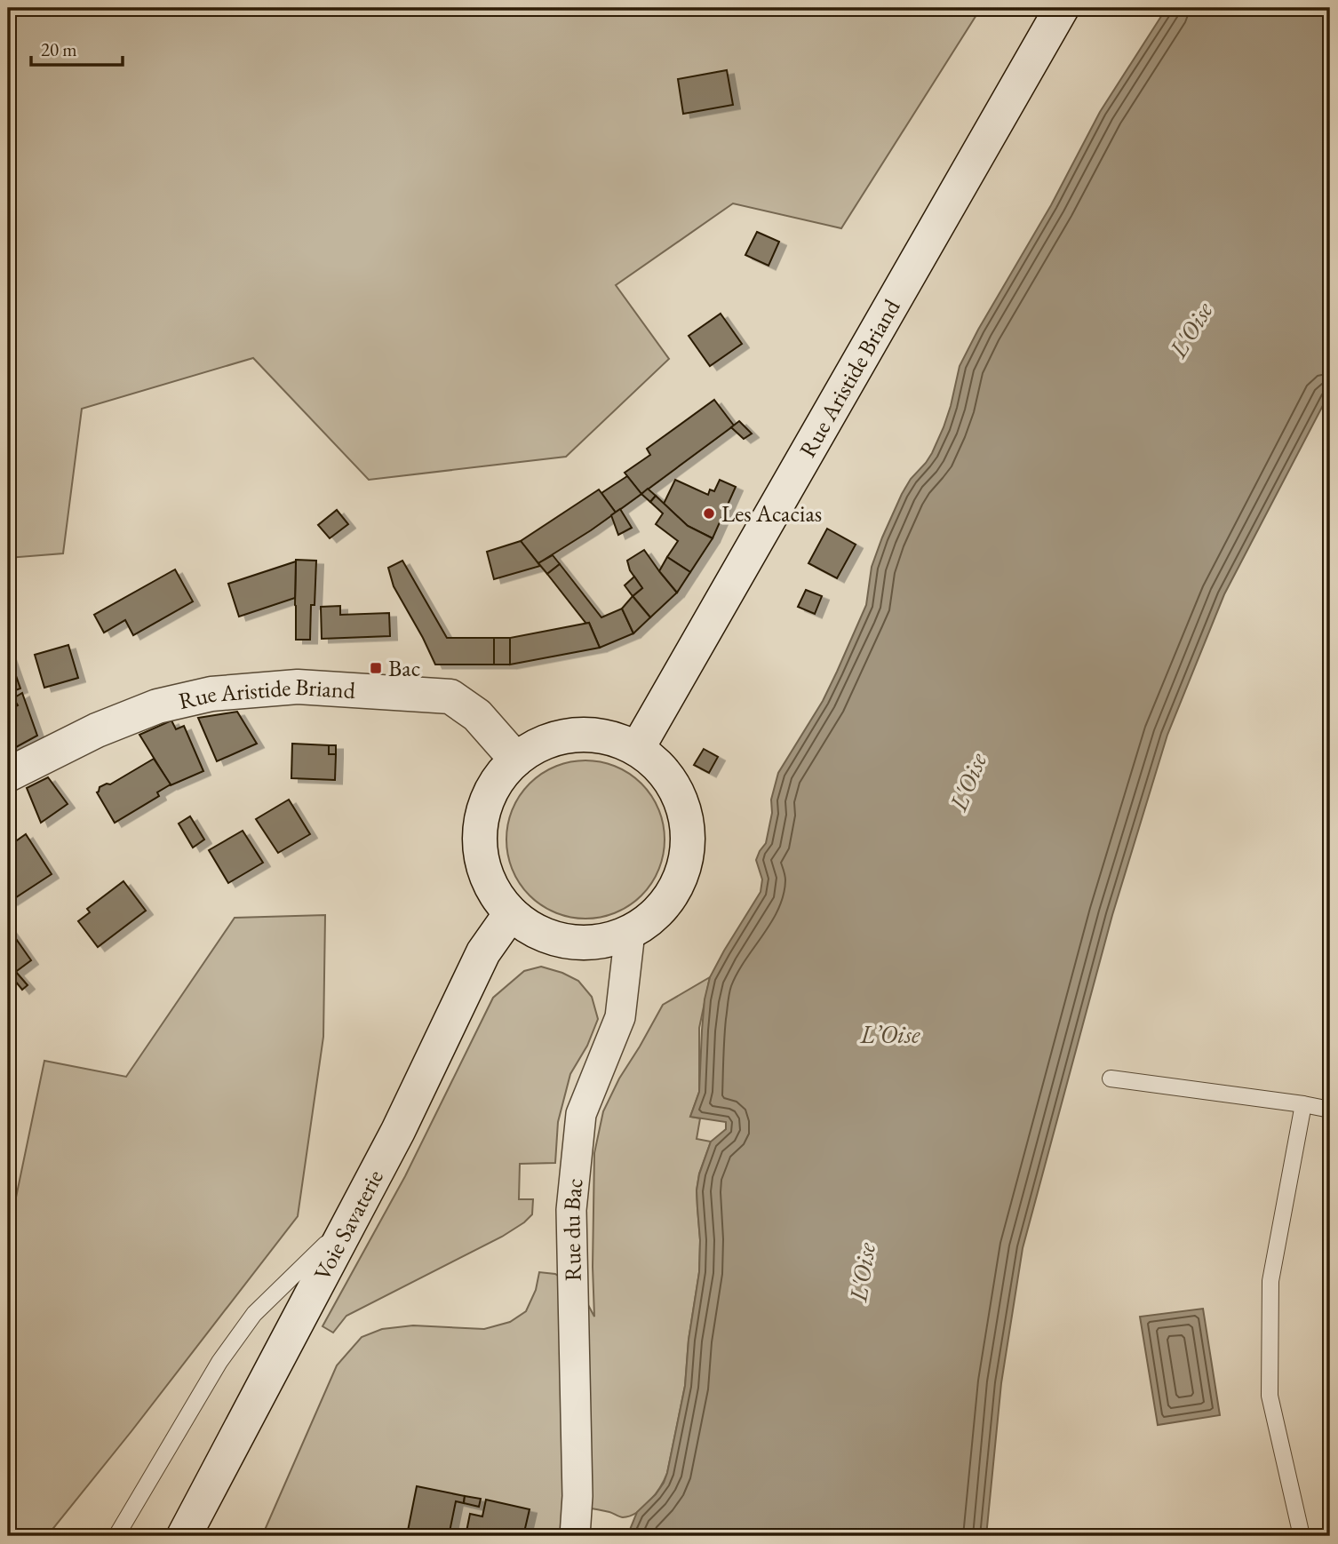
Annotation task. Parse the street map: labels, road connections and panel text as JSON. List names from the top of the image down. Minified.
{"streets":{"main road":["Rue Aristide Briand","Voie Savaterie"],"street":["Rue du Bac"]},"crossings":[["Rue Aristide Briand","Voie Savaterie"],["Rue Aristide Briand","Rue du Bac"],["Voie Savaterie","Rue du Bac"]],"water":["L'Oise","L’Oise"],"places":{"other":["Les Acacias"],"transit":["Bac"]},"scale_bar":"20 m"}
